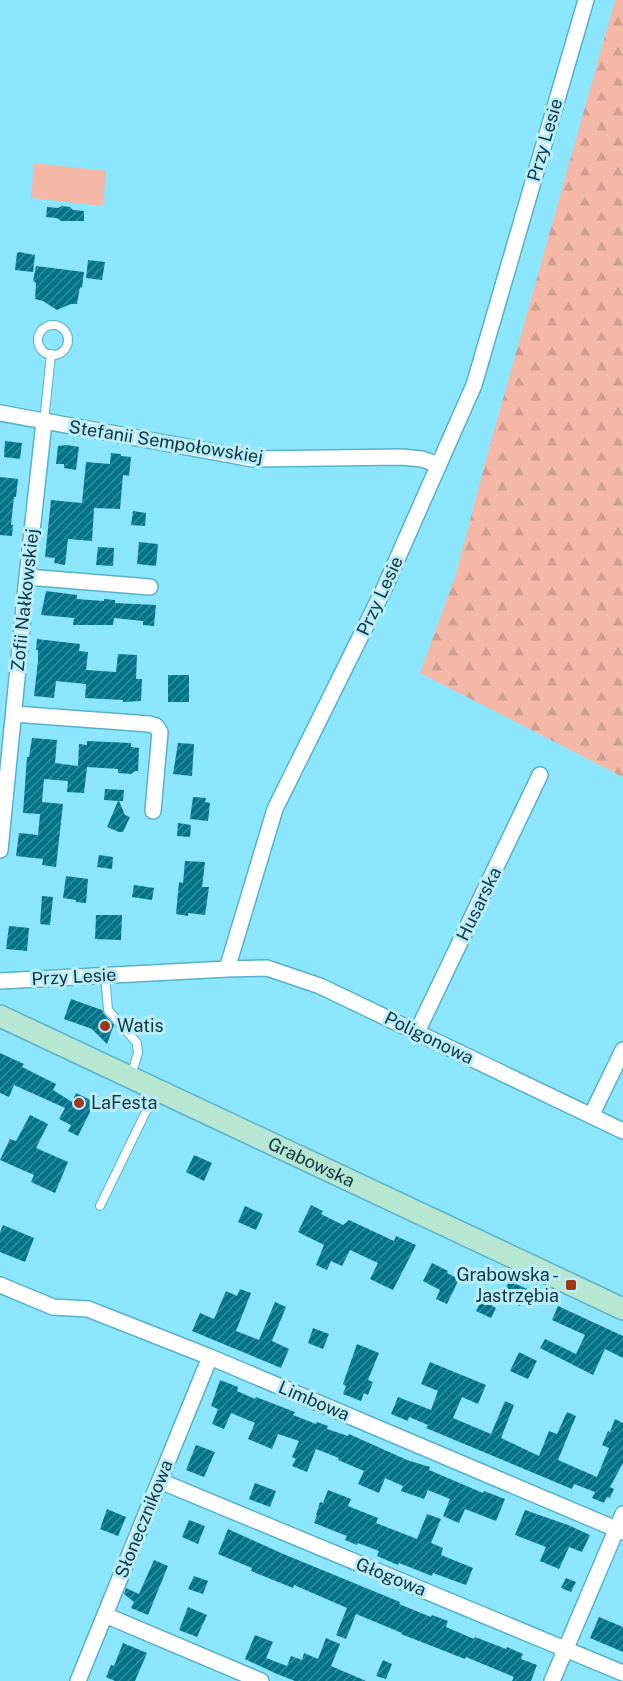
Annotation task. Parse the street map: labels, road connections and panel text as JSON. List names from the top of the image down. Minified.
{"streets":{"street":["Przy Lesie","Stefanii Sempołowskiej","Zofii Nałkowskiej","Husarska","Poligonowa","Grabowska","Limbowa","Słonecznikowa","Głogowa"]},"crossings":[["Przy Lesie","Stefanii Sempołowskiej"],["Przy Lesie","Poligonowa"],["Stefanii Sempołowskiej","Zofii Nałkowskiej"],["Husarska","Poligonowa"],["Limbowa","Słonecznikowa"],["Słonecznikowa","Głogowa"]],"places":{"other":["Watis","LaFesta"],"transit":["Grabowska - Jastrzębia"]}}
